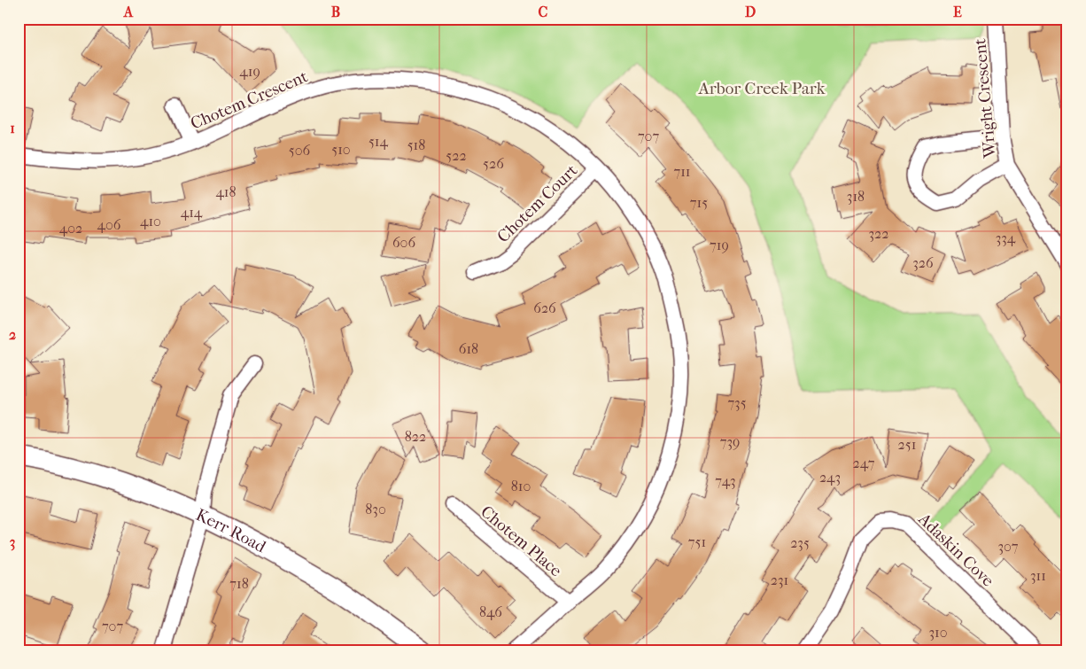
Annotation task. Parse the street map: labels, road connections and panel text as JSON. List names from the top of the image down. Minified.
{"streets":{"street":["Wright Crescent","Chotem Crescent","Chotem Court","Kerr Road","Chotem Place","Adaskin Cove"]},"crossings":[["Chotem Crescent","Chotem Court"],["Chotem Crescent","Chotem Place"]],"parks":["Arbor Creek Park"],"house_numbers":["419","707","514","518","510","506","522","526","711","418","318","715","414","410","406","402","322","334","606","719","326","626","618","735","822","739","251","247","243","743","810","830","751","235","307","311","231","718","846","707","310"],"grid":{"columns":["A","B","C","D","E"],"rows":["1","2","3"]}}
